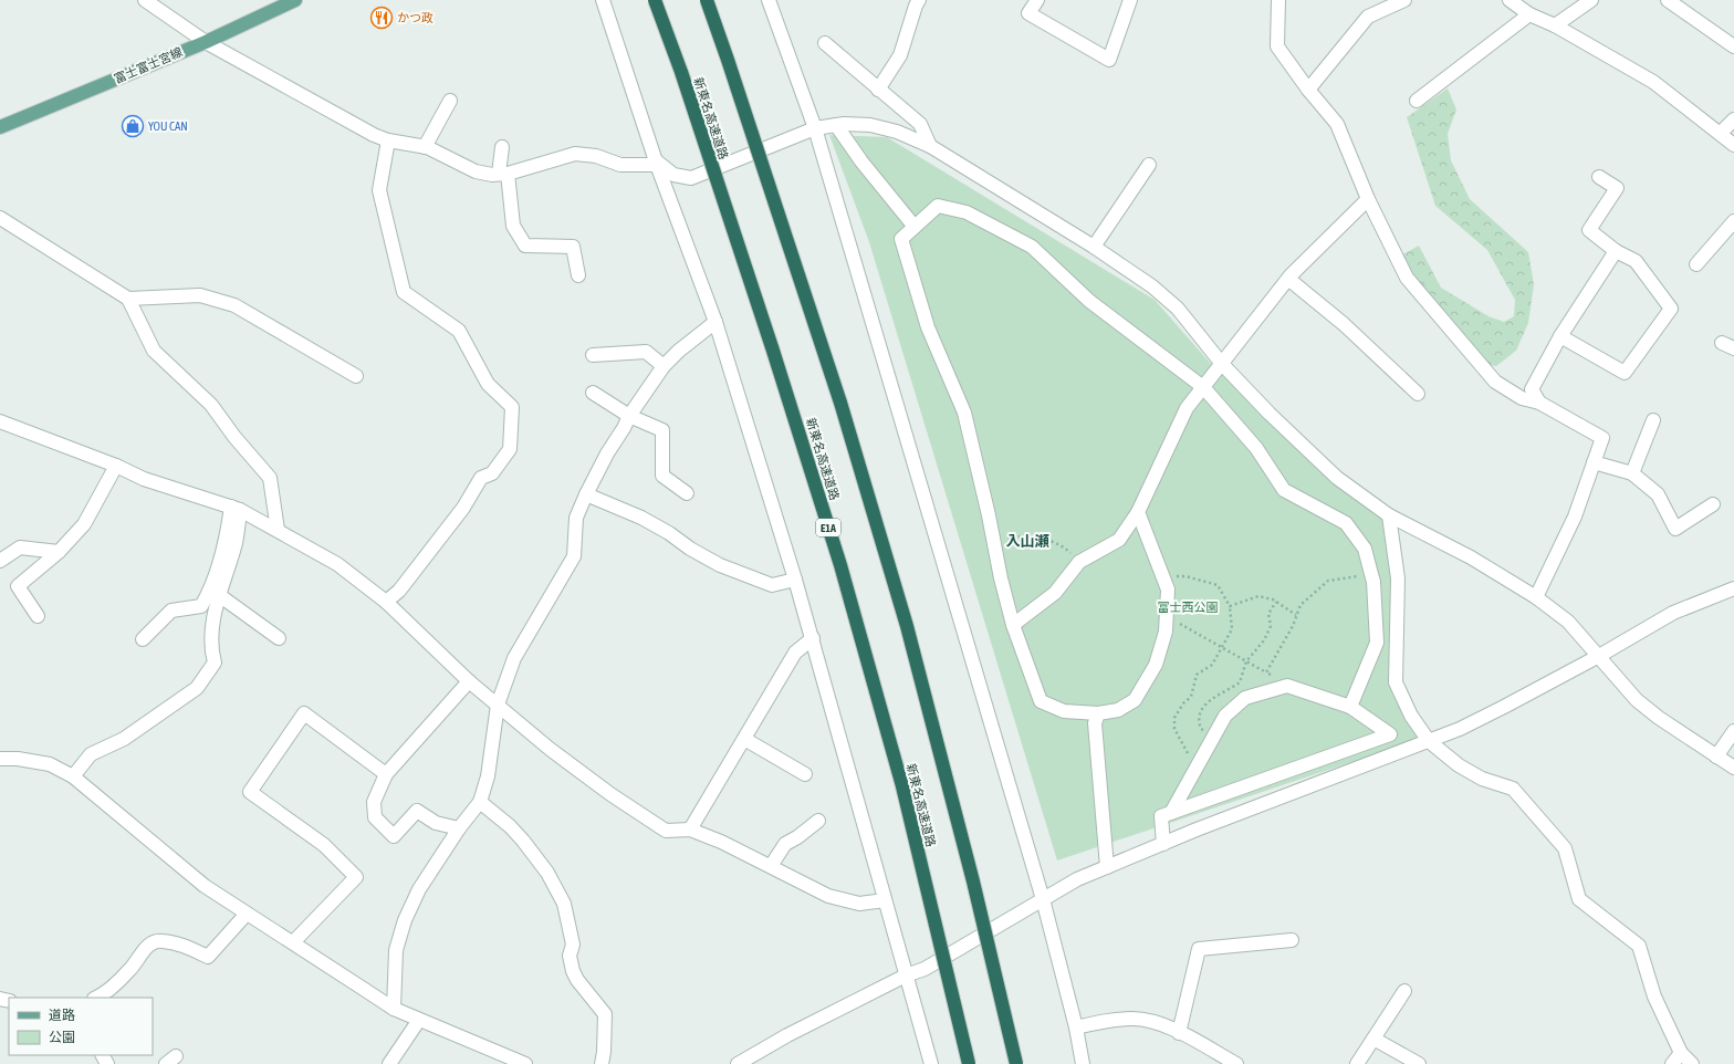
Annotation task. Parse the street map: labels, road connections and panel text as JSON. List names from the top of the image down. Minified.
{"streets":{"highway":["新東名高速道路","E1A"],"main road":["富士富士宮線"]},"districts":["入山瀬"],"parks":["富士西公園"],"places":{"restaurant":["かつ政"],"shop":["YOU CAN"]},"legend":["道路","公園"]}
